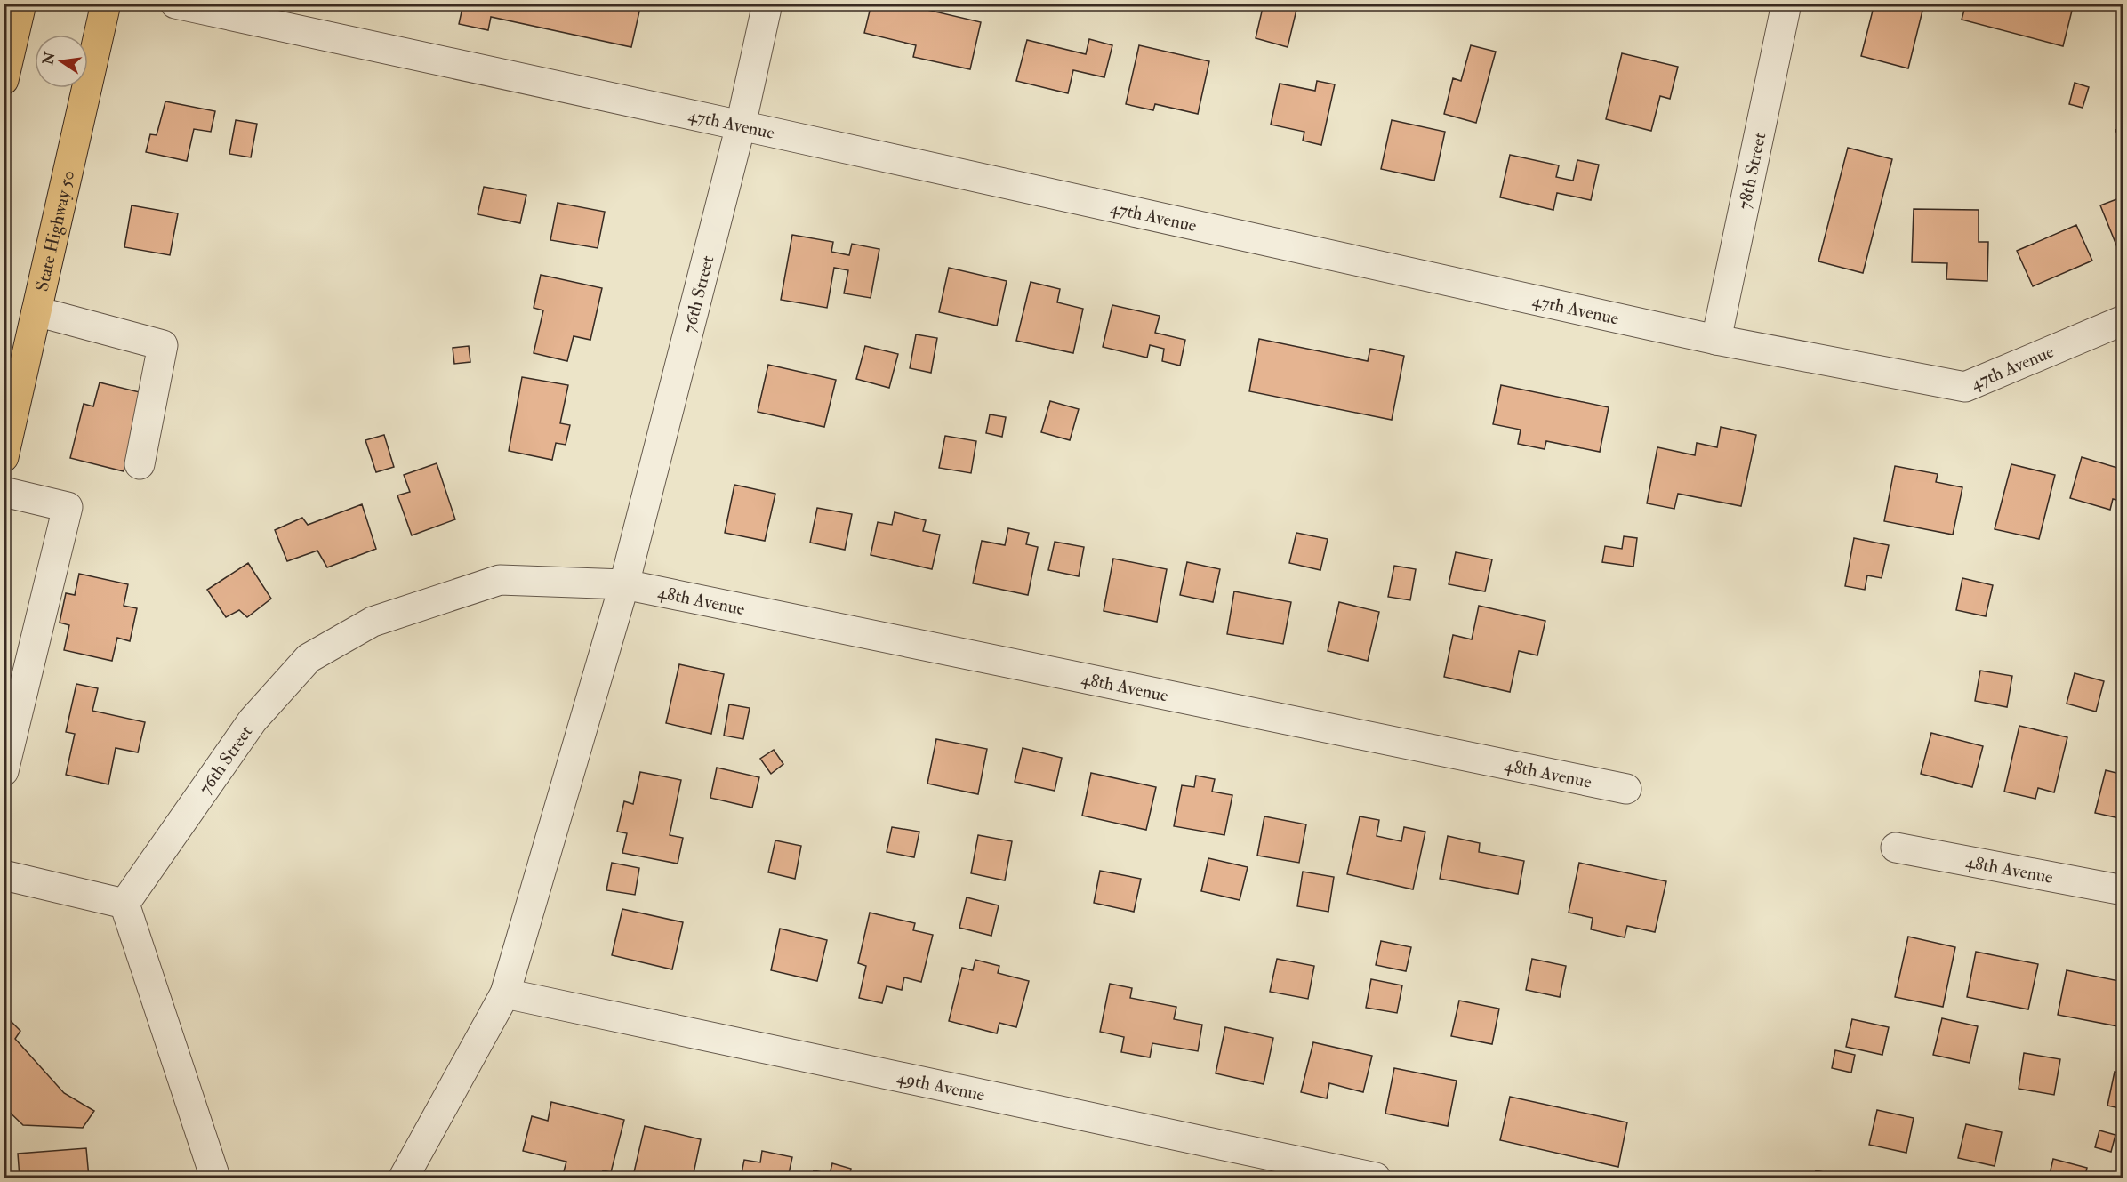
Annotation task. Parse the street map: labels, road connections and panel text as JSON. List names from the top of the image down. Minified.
{"streets":{"main road":["State Highway 50"],"street":["47th Avenue","78th Street","76th Street","48th Avenue","49th Avenue"]},"crossings":[["47th Avenue","78th Street"],["47th Avenue","76th Street"],["76th Street","48th Avenue"],["76th Street","49th Avenue"]],"north":"left"}
